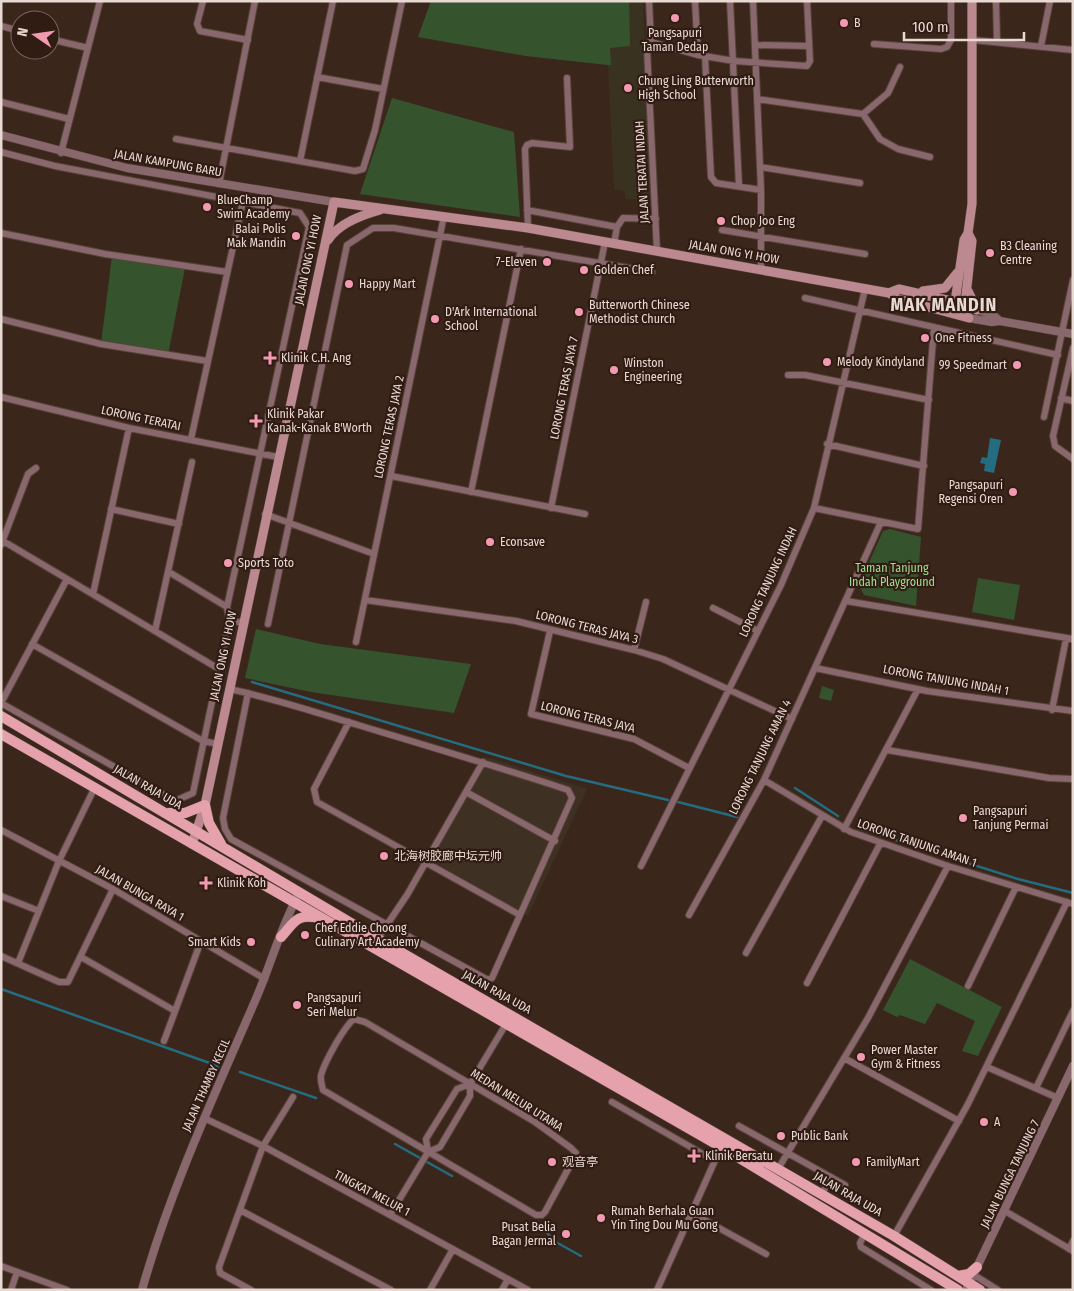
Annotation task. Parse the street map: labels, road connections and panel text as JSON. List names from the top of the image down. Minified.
{"streets":{"main road":["JALAN ONG YI HOW","JALAN RAJA UDA"],"street":["JALAN KAMPUNG BARU","JALAN TERATAI INDAH","LORONG TERAS JAYA 7","LORONG TERATAI","LORONG TERAS JAYA 2","LORONG TANJUNG INDAH","LORONG TERAS JAYA 3","LORONG TANJUNG INDAH 1","LORONG TERAS JAYA","LORONG TANJUNG AMAN 4","LORONG TANJUNG AMAN 1","JALAN BUNGA RAYA 1","JALAN THAMBY KECIL","MEDAN MELUR UTAMA","JALAN BUNGA TANJUNG 7","TINGKAT MELUR 1"]},"crossings":[["JALAN KAMPUNG BARU","JALAN ONG YI HOW"],["JALAN TERATAI INDAH","JALAN ONG YI HOW"],["JALAN ONG YI HOW","LORONG TERAS JAYA 7"],["JALAN ONG YI HOW","LORONG TERATAI"],["JALAN ONG YI HOW","LORONG TERAS JAYA 2"],["JALAN ONG YI HOW","LORONG TANJUNG INDAH"],["JALAN ONG YI HOW","JALAN RAJA UDA"],["LORONG TERAS JAYA 2","LORONG TERAS JAYA 3"],["LORONG TANJUNG INDAH","LORONG TERAS JAYA 3"],["LORONG TANJUNG INDAH","LORONG TERAS JAYA"],["LORONG TERAS JAYA 3","LORONG TERAS JAYA"],["LORONG TERAS JAYA 3","LORONG TANJUNG AMAN 4"],["LORONG TANJUNG INDAH 1","LORONG TANJUNG AMAN 4"],["LORONG TANJUNG AMAN 4","LORONG TANJUNG AMAN 1"],["JALAN RAJA UDA","JALAN THAMBY KECIL"],["JALAN RAJA UDA","JALAN BUNGA TANJUNG 7"],["JALAN BUNGA RAYA 1","JALAN THAMBY KECIL"],["JALAN THAMBY KECIL","TINGKAT MELUR 1"]],"districts":["MAK MANDIN"],"parks":["Taman Tanjung Indah Playground"],"places":{"other":["Pangsapuri Taman Dedap","B","Chung Ling Butterworth High School","BlueChamp Swim Academy","Chop Joo Eng","Balai Polis Mak Mandin","B3 Cleaning Centre","7-Eleven","Golden Chef","Happy Mart","Butterworth Chinese Methodist Church","D'Ark International School","One Fitness","Melody Kindyland","99 Speedmart","Winston Engineering","Pangsapuri Regensi Oren","Econsave","Sports Toto","Pangsapuri Tanjung Permai","北海树胶廊中坛元帅","Chef Eddie Choong Culinary Art Academy","Smart Kids","Pangsapuri Seri Melur","Power Master Gym & Fitness","A","Public Bank","观音亭","FamilyMart","Rumah Berhala Guan Yin Ting Dou Mu Gong","Pusat Belia Bagan Jermal"],"health":["Klinik C.H. Ang","Klinik Pakar Kanak-Kanak B'Worth","Klinik Koh","Klinik Bersatu"]},"scale_bar":"100 m","north":"left"}
